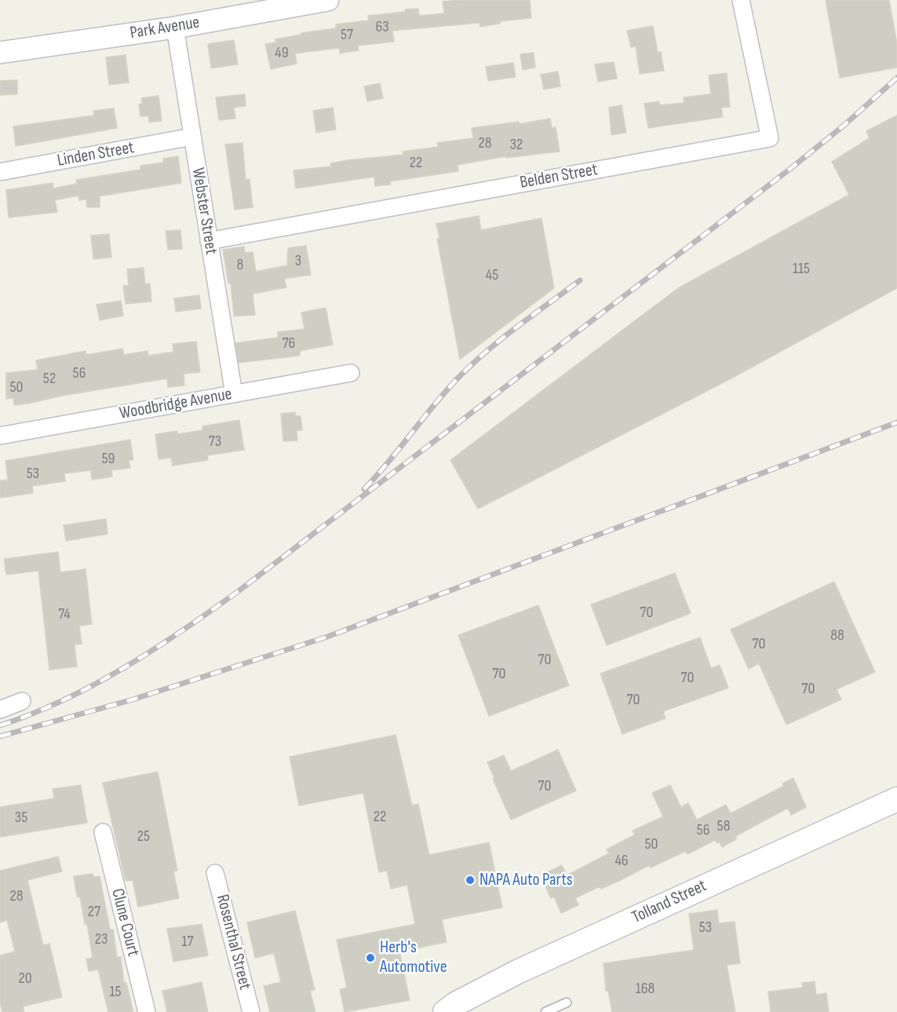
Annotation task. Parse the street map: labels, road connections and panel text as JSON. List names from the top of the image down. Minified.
{"streets":{"main road":["Tolland Street"],"street":["Park Avenue","Linden Street","Belden Street","Webster Street","Woodbridge Avenue","Clune Court","Rosenthal Street"]},"crossings":[["Park Avenue","Webster Street"],["Linden Street","Webster Street"],["Belden Street","Webster Street"],["Webster Street","Woodbridge Avenue"]],"places":["NAPA Auto Parts","Herb's Automotive"],"house_numbers":["63","57","49","28","32","22","3","8","115","45","76","56","52","50","73","59","53","70","74","88","70","70","70","70","70","70","70","22","35","58","56","25","50","46","28","27","53","23","17","20","168","15"]}
